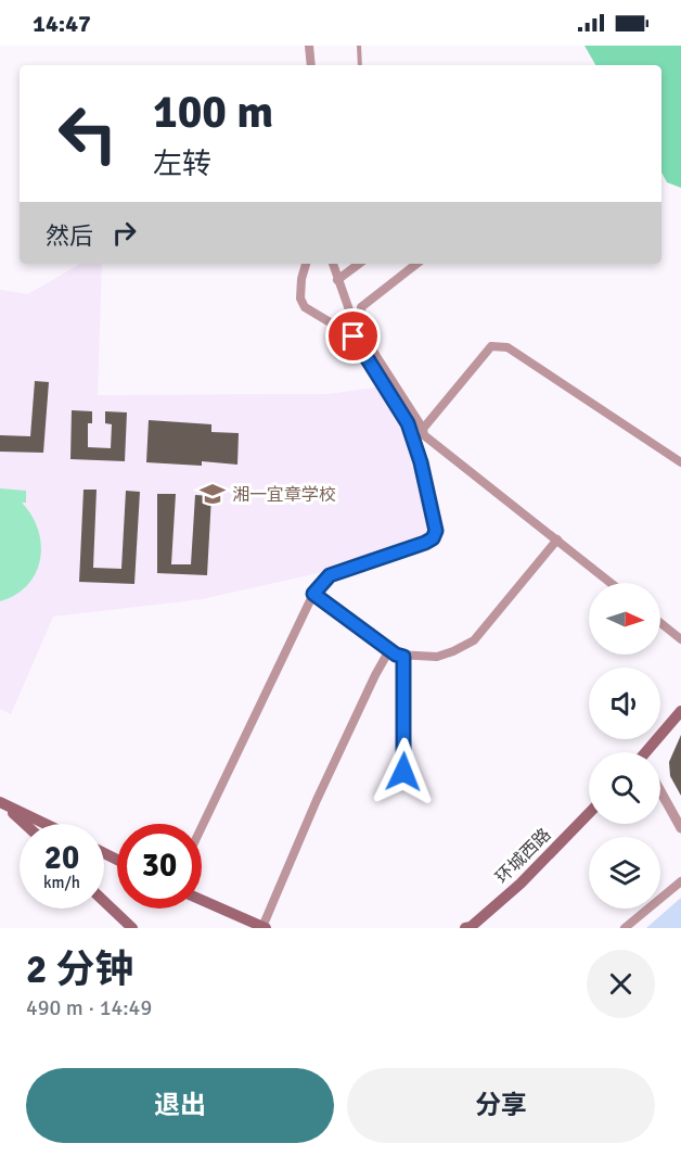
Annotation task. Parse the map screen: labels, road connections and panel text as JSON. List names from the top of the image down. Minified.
{"streets":{"main road":["环城西路"]},"places":{"school or university":["湘一宜章学校"]},"north":"right","page":{"status":"14:47","turn":["100 m","左转"],"then":"然后","speed":"20 km/h","limit":"30","heading":["2 分钟","490 m · 14:49"],"buttons":["退出","分享"]}}
